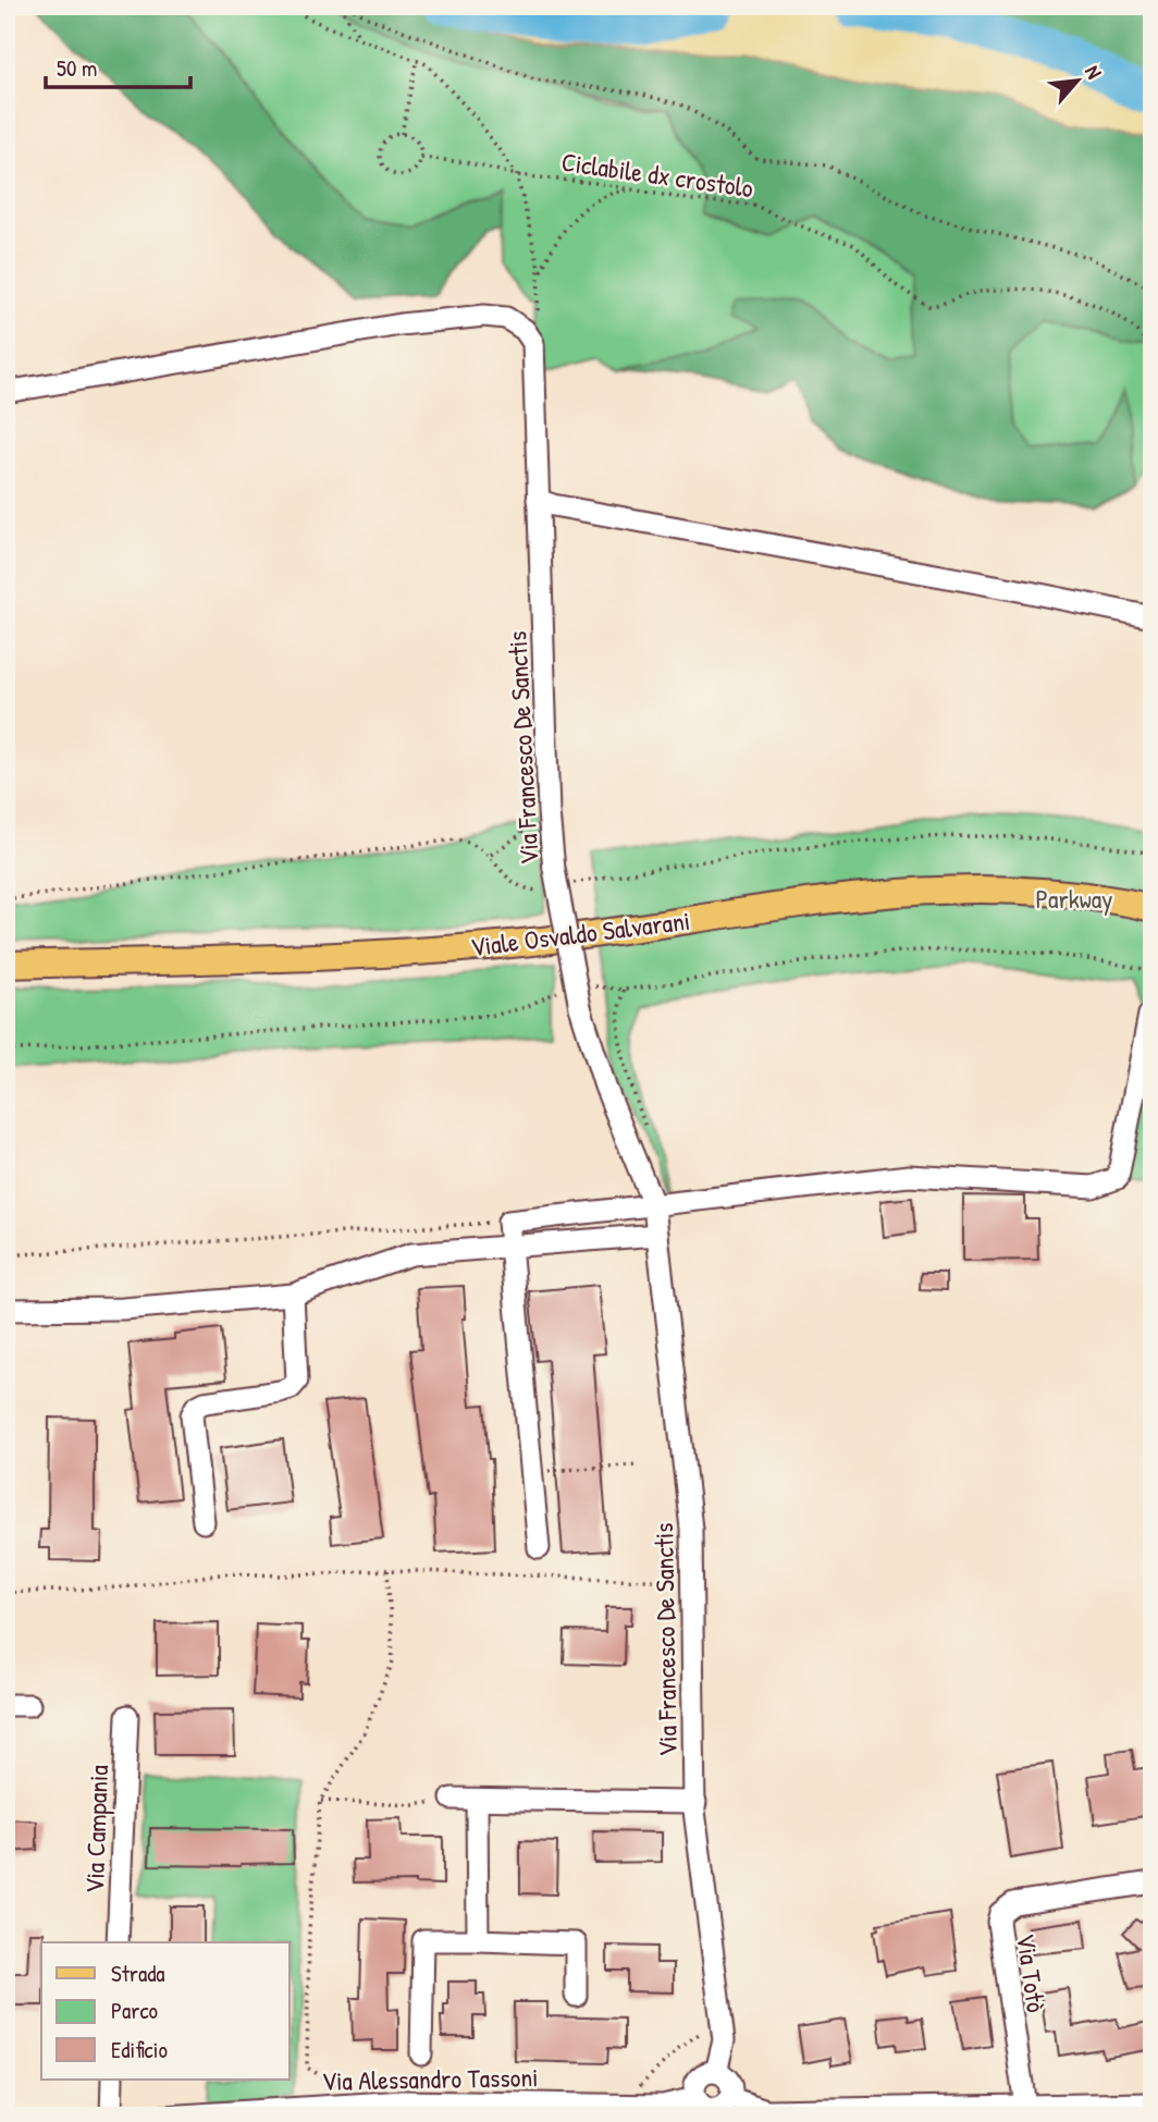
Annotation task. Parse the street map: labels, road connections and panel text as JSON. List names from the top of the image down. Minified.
{"streets":{"main road":["Viale Osvaldo Salvarani"],"street":["Via Francesco De Sanctis","Via Campania","Via Totò","Via Alessandro Tassoni"],"path":["Ciclabile dx crostolo"]},"crossings":[["Via Francesco De Sanctis","Via Alessandro Tassoni"]],"parks":["Parkway"],"legend":["Strada","Parco","Edificio"],"scale_bar":"50 m","north":"top right"}
